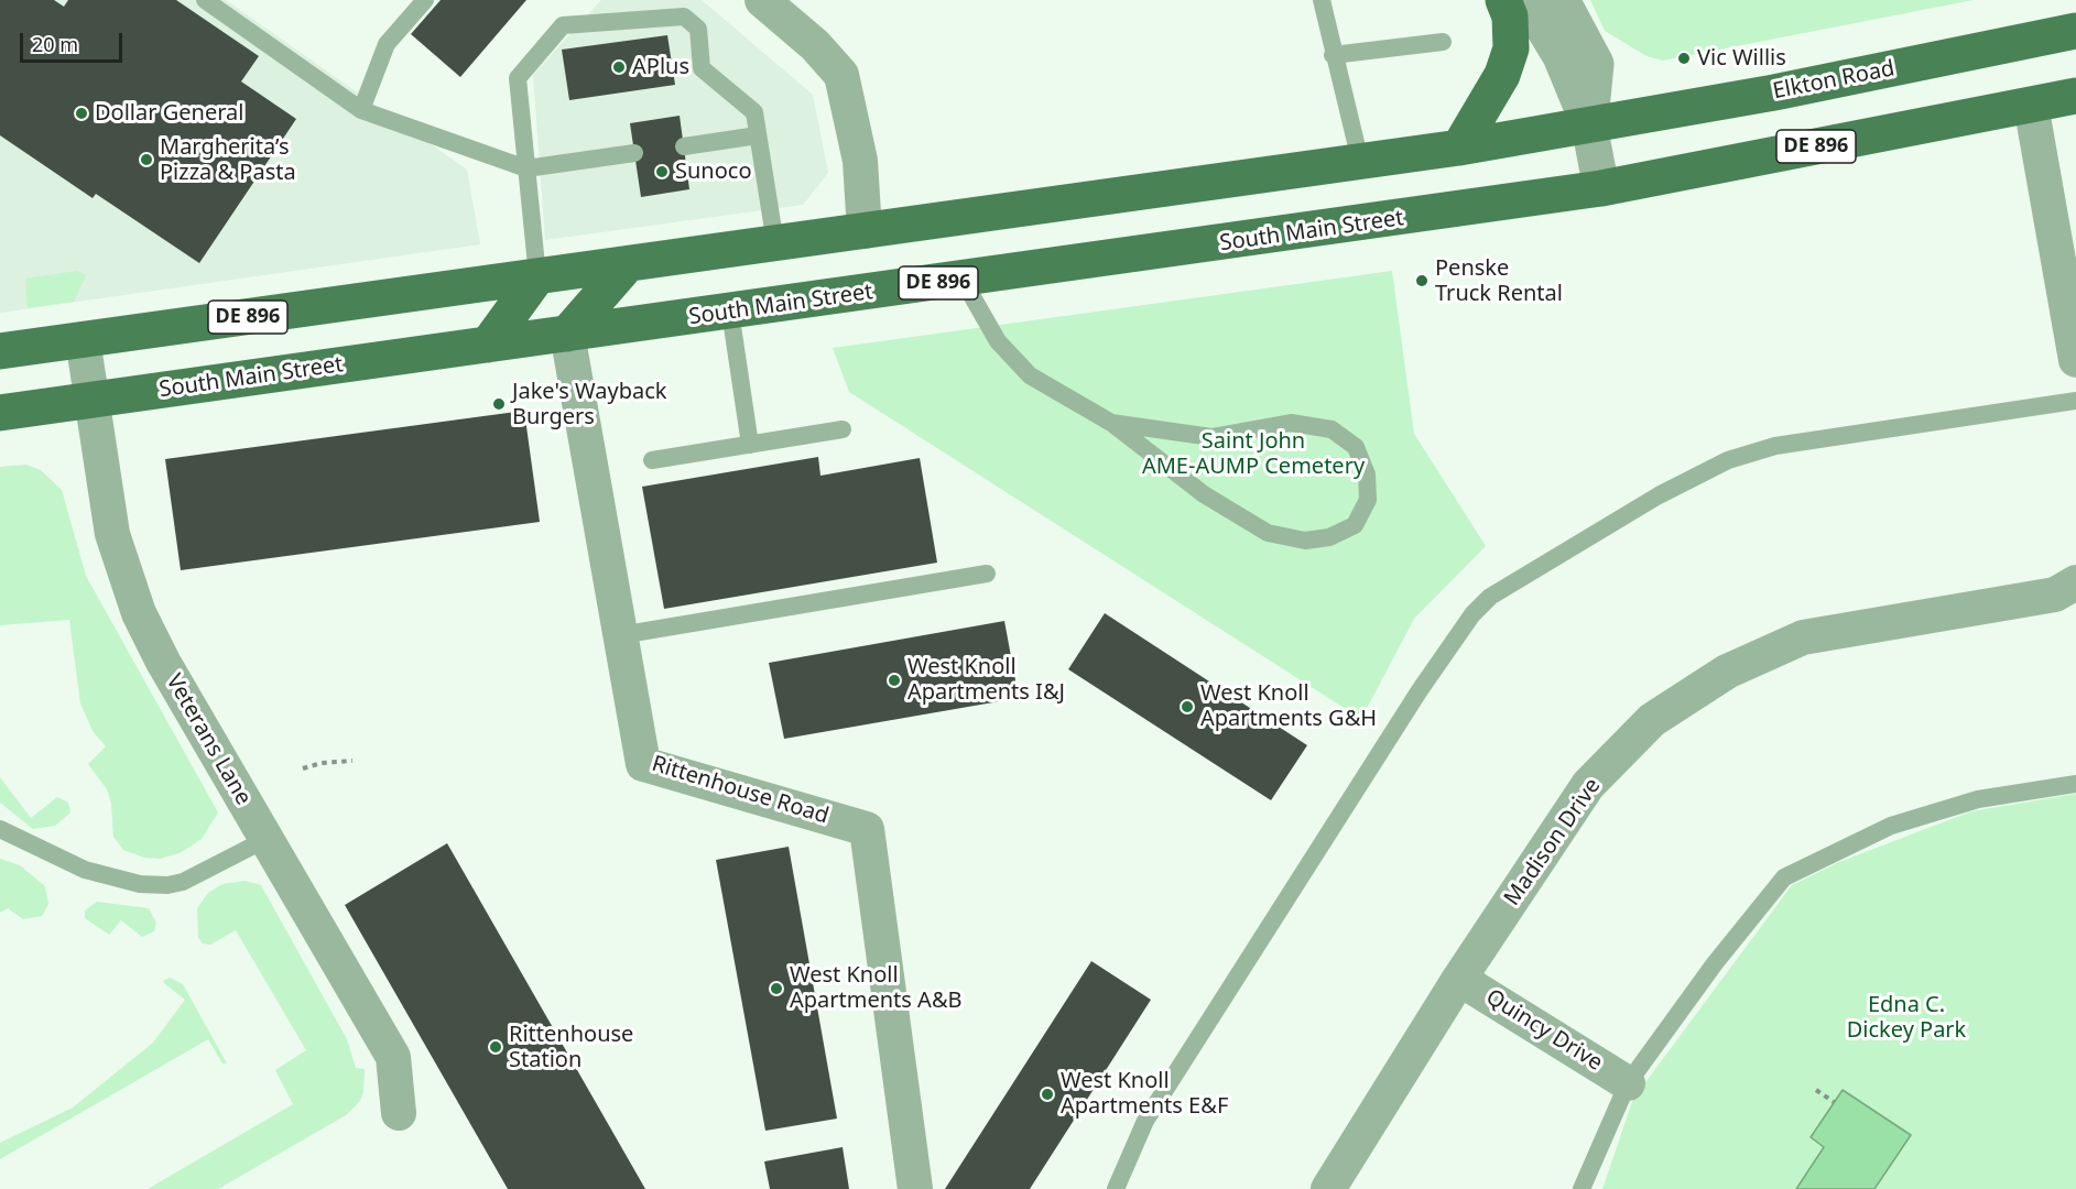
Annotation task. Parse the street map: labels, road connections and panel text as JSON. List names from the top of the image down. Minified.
{"streets":{"main road":["Elkton Road","DE 896","South Main Street"],"street":["Veterans Lane","Rittenhouse Road","Madison Drive","Quincy Drive"]},"crossings":[["Elkton Road","DE 896"],["DE 896","South Main Street"],["DE 896","Veterans Lane"],["South Main Street","Veterans Lane"],["South Main Street","Rittenhouse Road"],["Madison Drive","Quincy Drive"]],"parks":["Saint John AME-AUMP Cemetery","Edna C. Dickey Park"],"places":["Vic Willis","APlus","Dollar General","Margherita’s Pizza & Pasta","Sunoco","Penske Truck Rental","Jake's Wayback Burgers","West Knoll Apartments I&J","West Knoll Apartments G&H","West Knoll Apartments A&B","Rittenhouse Station","West Knoll Apartments E&F"],"scale_bar":"20 m"}
